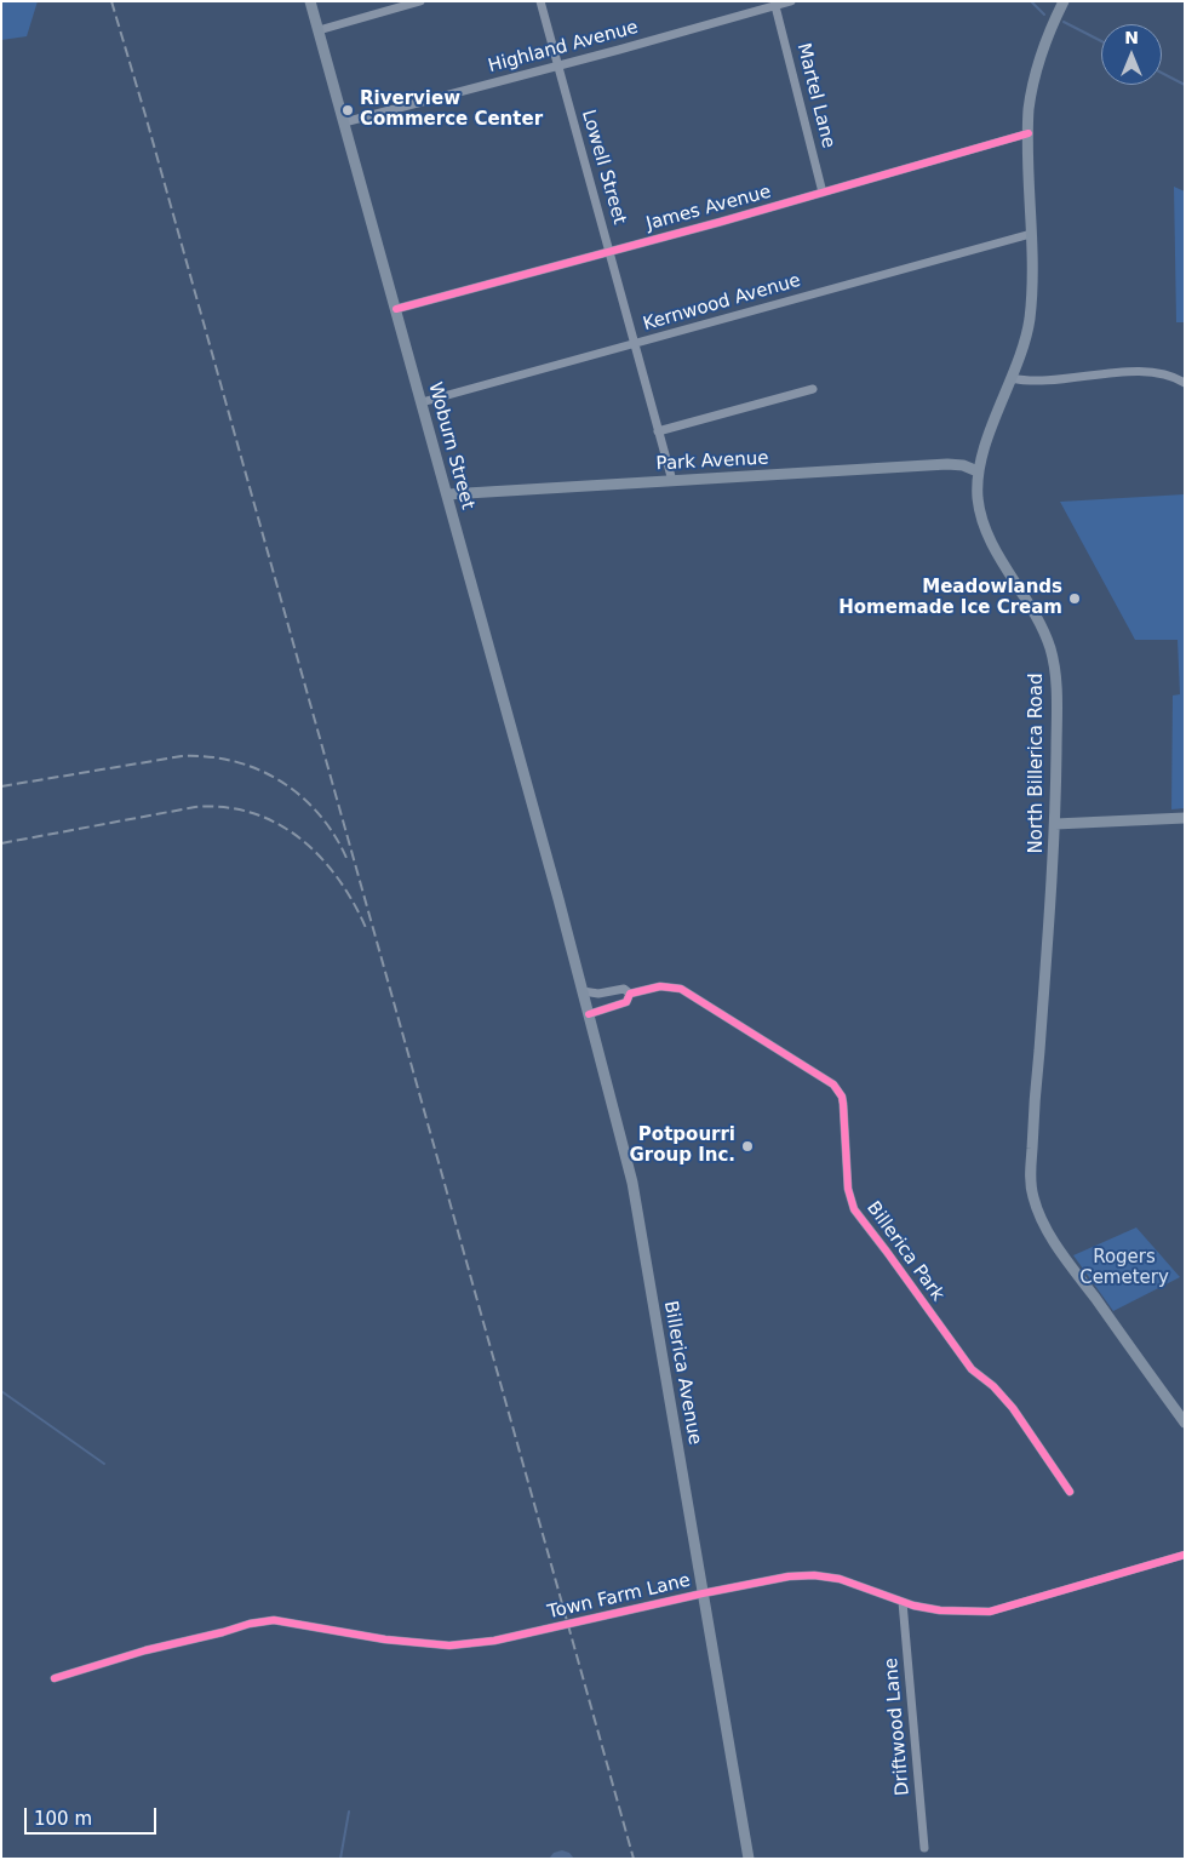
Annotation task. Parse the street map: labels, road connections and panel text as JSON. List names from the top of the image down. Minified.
{"streets":{"main road":["Woburn Street","Park Avenue","North Billerica Road","Billerica Avenue"],"street":["Highland Avenue","Martel Lane","Lowell Street","James Avenue","Kernwood Avenue","Billerica Park","Town Farm Lane","Driftwood Lane"]},"crossings":[["Highland Avenue","Martel Lane"],["Highland Avenue","Lowell Street"],["Highland Avenue","Woburn Street"],["Martel Lane","James Avenue"],["Lowell Street","James Avenue"],["Lowell Street","Kernwood Avenue"],["Lowell Street","Park Avenue"],["James Avenue","Woburn Street"],["James Avenue","North Billerica Road"],["Kernwood Avenue","Woburn Street"],["Kernwood Avenue","North Billerica Road"],["Woburn Street","Park Avenue"],["Woburn Street","Billerica Avenue"],["Park Avenue","North Billerica Road"],["Billerica Park","Billerica Avenue"],["Billerica Avenue","Town Farm Lane"],["Town Farm Lane","Driftwood Lane"]],"parks":["Rogers Cemetery"],"places":["Riverview Commerce Center","Meadowlands Homemade Ice Cream","Potpourri Group Inc."],"scale_bar":"100 m","north":"top"}
